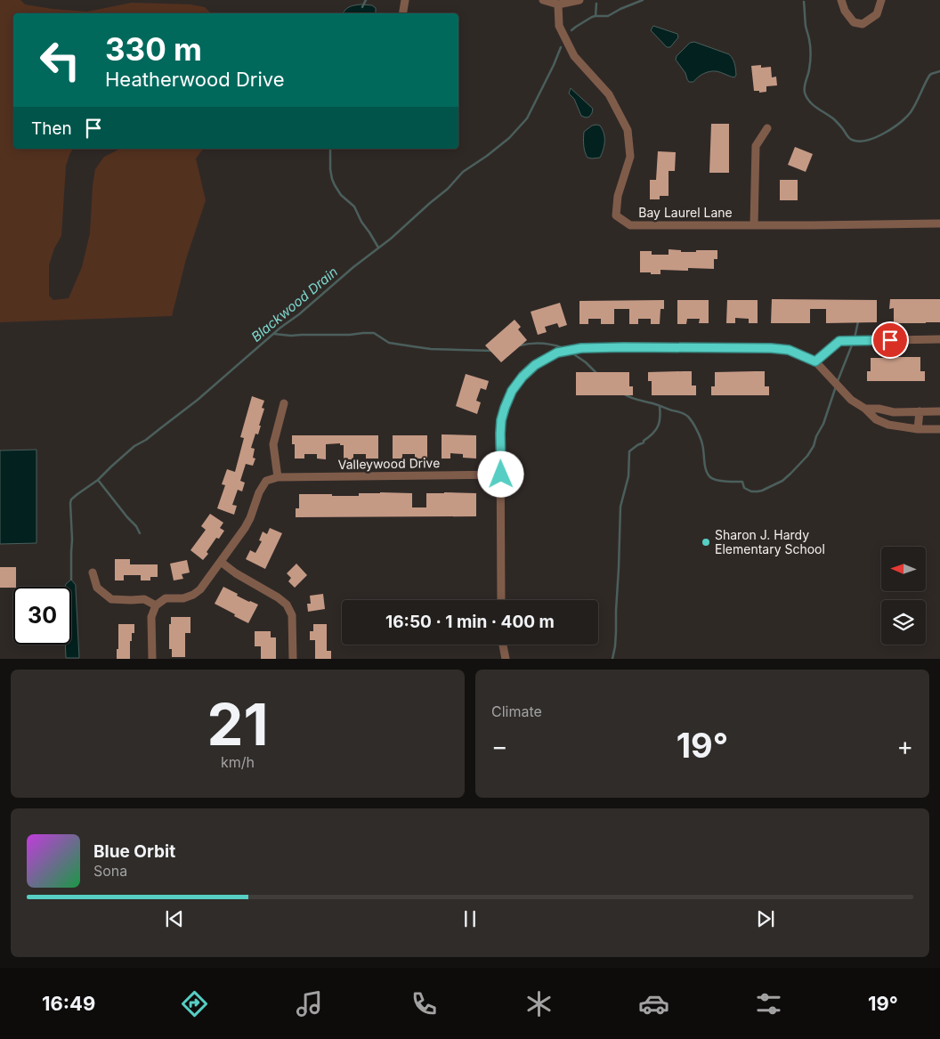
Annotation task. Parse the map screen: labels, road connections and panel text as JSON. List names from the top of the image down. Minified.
{"streets":{"street":["Bay Laurel Lane","Valleywood Drive"]},"water":["Blackwood Drain"],"places":["Sharon J. Hardy Elementary School"],"north":"left","page":{"turn":["330 m","Heatherwood Drive"],"then":"Then","limit":"30","trip":"16:50 · 1 min · 400 m","tile":[["21","km/h"],"Climate"],"heat":["−","19°","+"],"song":["Blue Orbit","Sona"],"tabs":["16:49","19°"]}}
